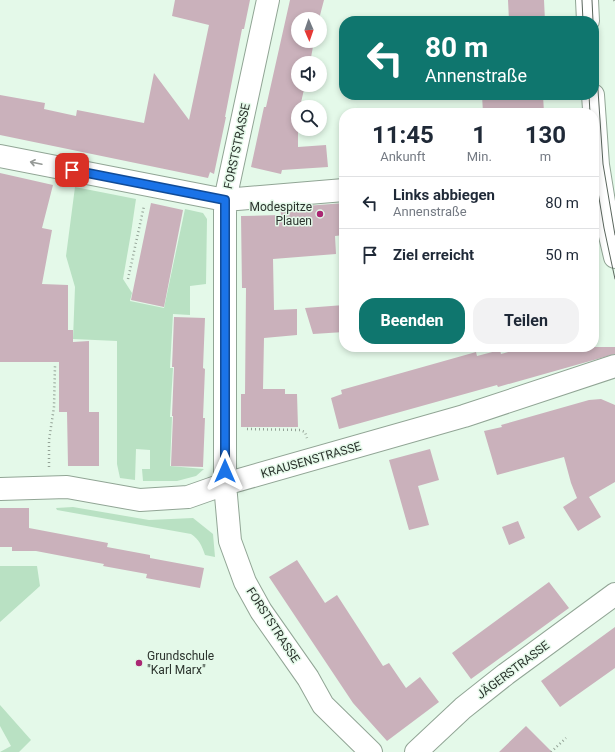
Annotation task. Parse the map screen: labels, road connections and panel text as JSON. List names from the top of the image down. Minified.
{"streets":{"street":["FORSTSTRASSE","KRAUSENSTRASSE","JÄGERSTRASSE"]},"crossings":[["FORSTSTRASSE","KRAUSENSTRASSE"]],"places":["Modespitze Plauen","Grundschule \"Karl Marx\""],"north":"bottom","page":{"turn":["80 m","Annenstraße"],"eta":["11:45","Ankunft","1","Min.","130","m"],"list":[{"name":"Links abbiegen","note":"Annenstraße","value":"80 m"},{"name":"Ziel erreicht","value":"50 m"}],"buttons":["Beenden","Teilen"]}}
